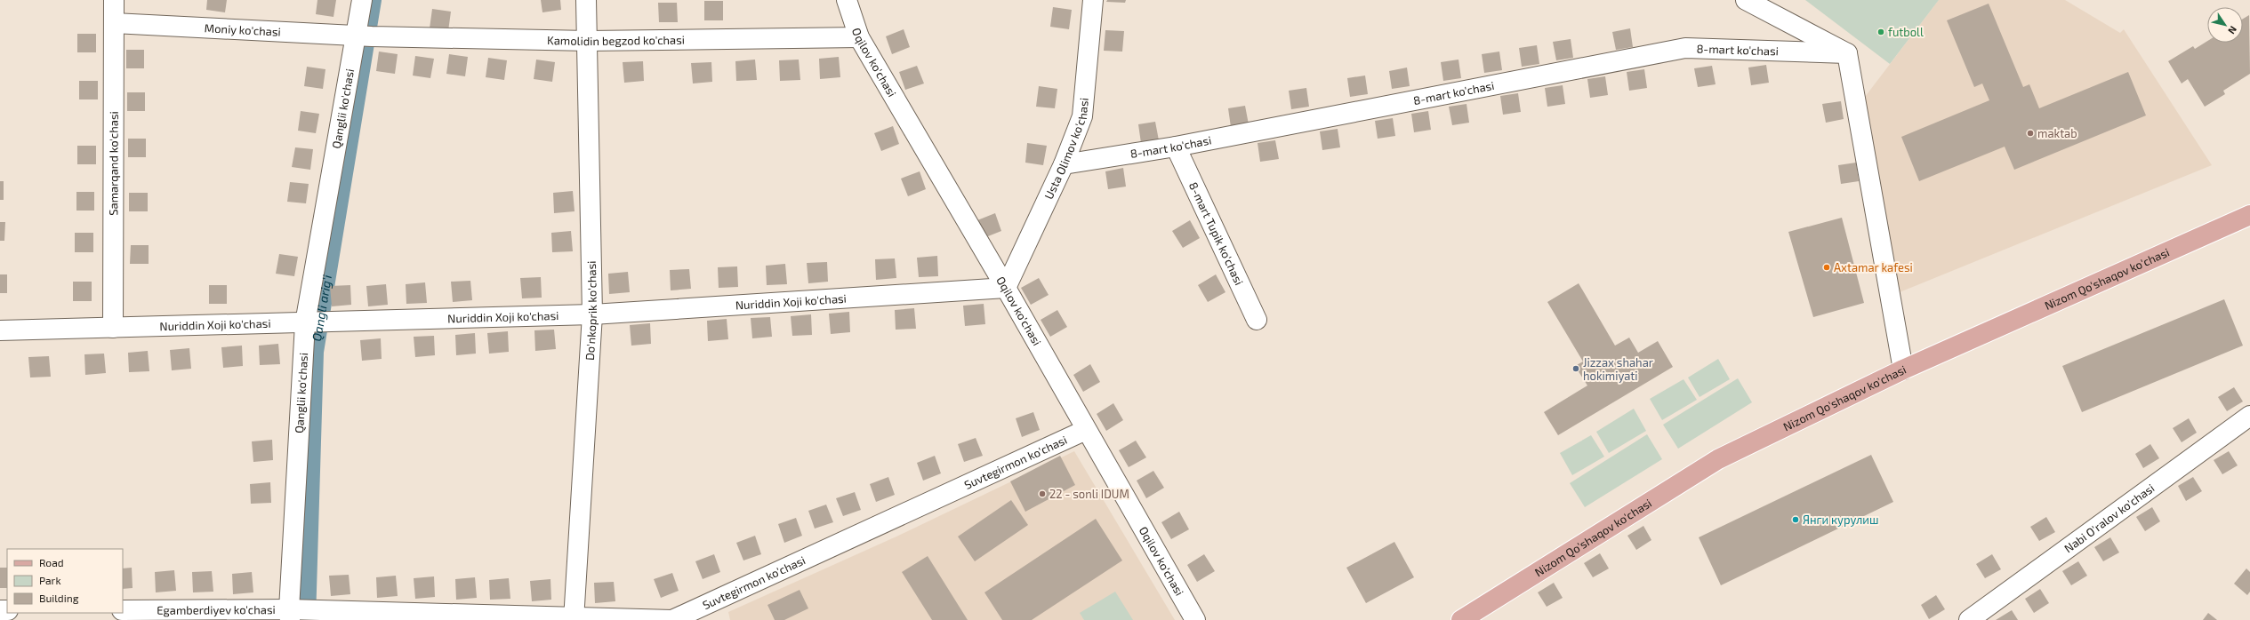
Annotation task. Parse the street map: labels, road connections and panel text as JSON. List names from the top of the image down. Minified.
{"streets":{"main road":["Nizom Qo'shaqov ko'chasi"],"street":["Moniy ko'chasi","Kamolidin begzod ko'chasi","8-mart ko'chasi","Oqilov ko'chasi","Qanglii ko'chasi","Usta Olimov ko'chasi","Samarqand ko'chasi","8-mart Tupik ko'chasi","Nuriddin Xoji ko'chasi","Do'nkoprik ko'chasi","Suvtegirmon ko'chasi","Nabi O'ralov ko'chasi","Egamberdiyev ko'chasi"]},"crossings":[["Moniy ko'chasi","Kamolidin begzod ko'chasi"],["Moniy ko'chasi","Qanglii ko'chasi"],["Moniy ko'chasi","Samarqand ko'chasi"],["Kamolidin begzod ko'chasi","Oqilov ko'chasi"],["Kamolidin begzod ko'chasi","Qanglii ko'chasi"],["Kamolidin begzod ko'chasi","Do'nkoprik ko'chasi"],["8-mart ko'chasi","Usta Olimov ko'chasi"],["8-mart ko'chasi","8-mart Tupik ko'chasi"],["Oqilov ko'chasi","Usta Olimov ko'chasi"],["Oqilov ko'chasi","Nuriddin Xoji ko'chasi"],["Oqilov ko'chasi","Suvtegirmon ko'chasi"],["Qanglii ko'chasi","Nuriddin Xoji ko'chasi"],["Qanglii ko'chasi","Suvtegirmon ko'chasi"],["Qanglii ko'chasi","Egamberdiyev ko'chasi"],["Usta Olimov ko'chasi","Nuriddin Xoji ko'chasi"],["Samarqand ko'chasi","Nuriddin Xoji ko'chasi"],["Nuriddin Xoji ko'chasi","Do'nkoprik ko'chasi"],["Do'nkoprik ko'chasi","Suvtegirmon ko'chasi"],["Suvtegirmon ko'chasi","Egamberdiyev ko'chasi"]],"water":["Qangli arig'i"],"places":["futboll","maktab","Axtamar kafesi","Jizzax shahar hokimiyati","22 - sonli IDUM","Янги курулиш"],"legend":["Road","Park","Building"],"north":"bottom right"}
